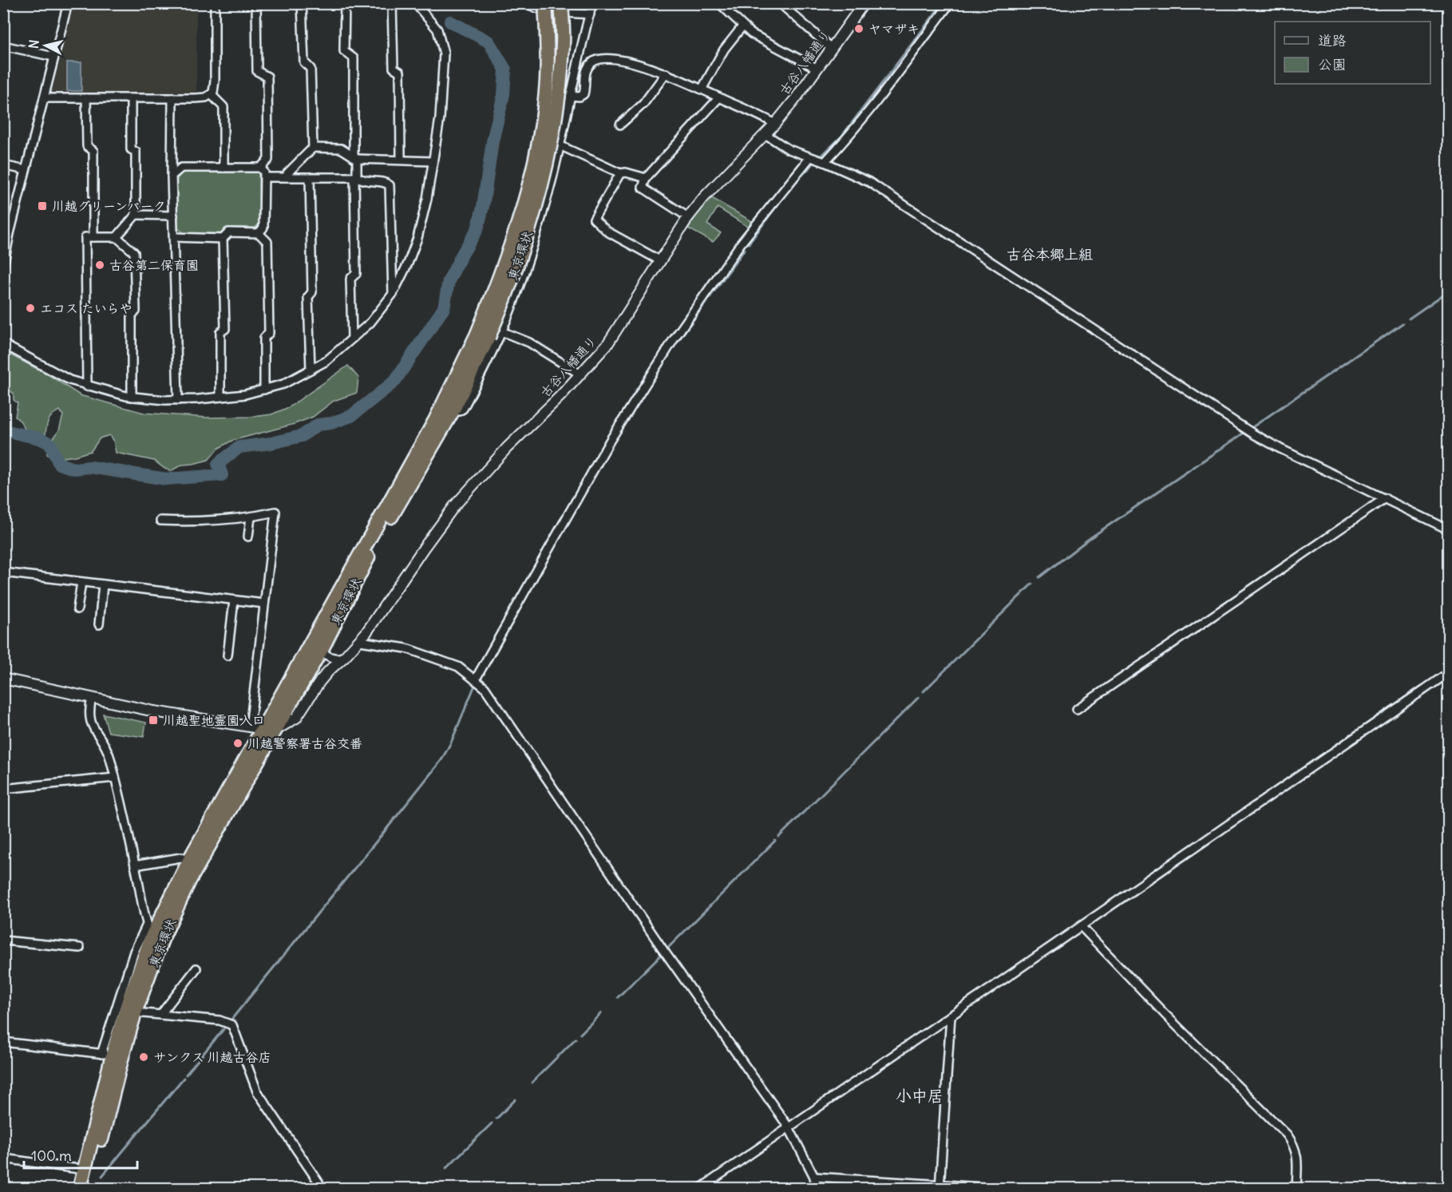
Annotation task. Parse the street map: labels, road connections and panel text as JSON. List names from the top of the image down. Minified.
{"streets":{"highway":["東京環状"],"street":["古谷八幡通り"]},"crossings":[["古谷八幡通り","東京環状"]],"districts":["古谷本郷上組","小中居"],"places":{"other":["ヤマザキ","古谷第二保育園","エコス たいらや","川越警察署古谷交番","サンクス 川越古谷店"],"transit":["川越グリーンパーク","川越聖地霊園入口"]},"legend":["道路","公園"],"scale_bar":"100 m","north":"left"}
